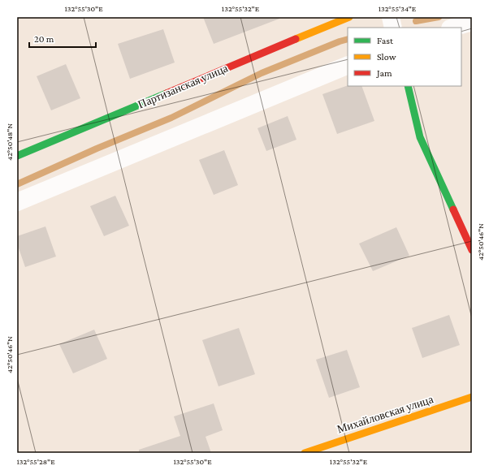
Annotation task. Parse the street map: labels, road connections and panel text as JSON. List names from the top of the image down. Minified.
{"streets":{"street":["Партизанская улица","Михайловская улица"]},"legend":["Fast","Slow","Jam"],"scale_bar":"20 m","coordinates":["132°55'30\"E","132°55'32\"E","132°55'34\"E","42°50'48\"N","42°50'46\"N","132°55'28\"E"]}
